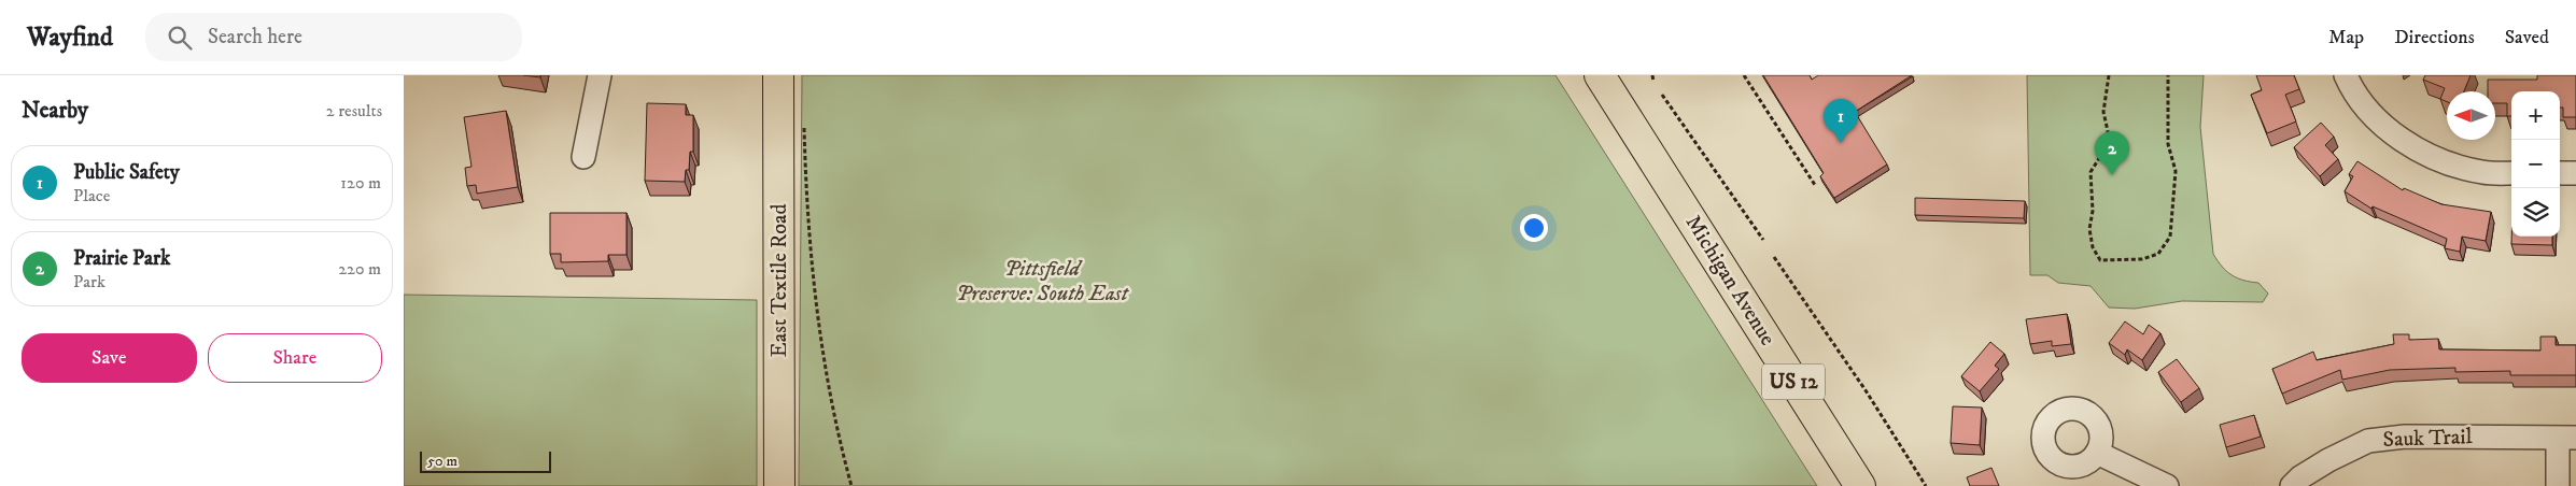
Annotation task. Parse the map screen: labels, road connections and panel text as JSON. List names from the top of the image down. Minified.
{"streets":{"main road":["East Textile Road","Michigan Avenue","US 12"],"street":["Sauk Trail"]},"parks":["Pittsfield Preserve: South East"],"scale_bar":"50 m","north":"left","page":{"header":"Wayfind","search":"Search here","nav":["Map","Directions","Saved"],"heading":["Nearby","2 results"],"map_buttons":["+","−"],"pins":["1","2"],"list":[{"mark":"1","name":"Public Safety","note":"Place","value":"120 m"},{"mark":"2","name":"Prairie Park","note":"Park","value":"220 m"}],"buttons":["Save","Share"],"scale":"50 m"}}
